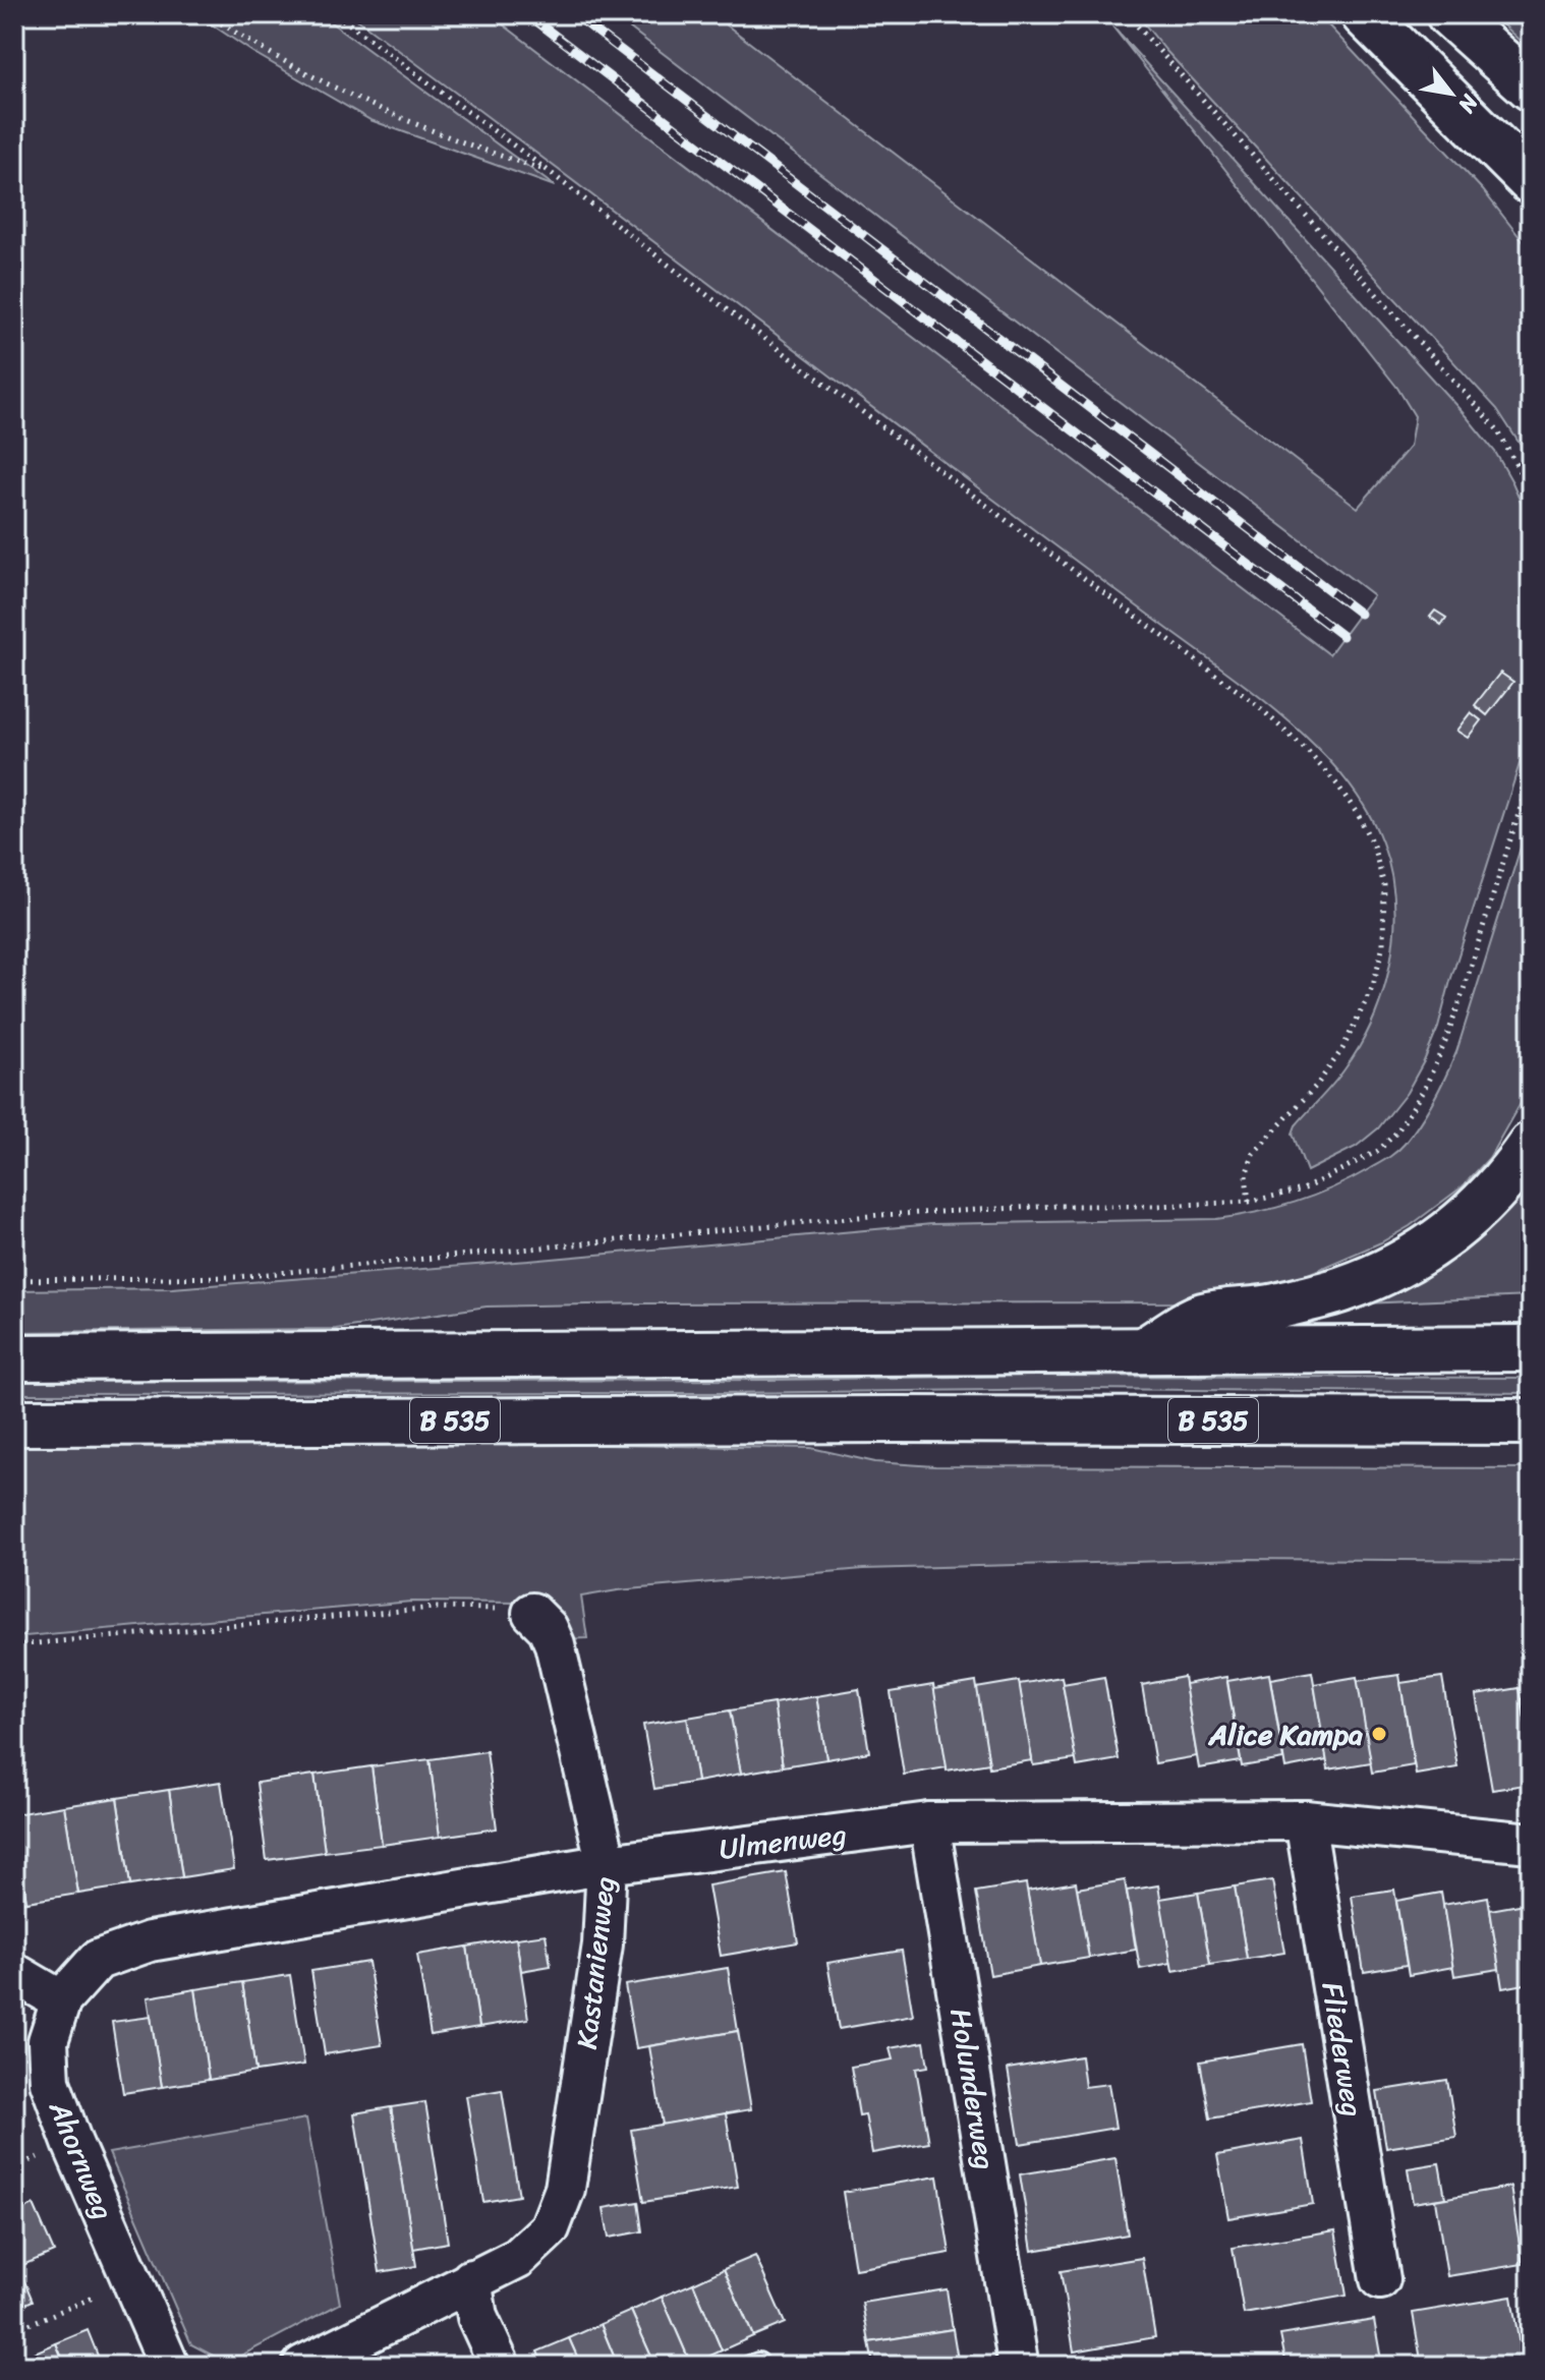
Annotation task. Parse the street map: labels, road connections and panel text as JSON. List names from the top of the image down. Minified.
{"streets":{"highway":["B 535"],"street":["Ulmenweg","Kastanienweg","Fliederweg","Holunderweg","Ahornweg"]},"crossings":[["Ulmenweg","Kastanienweg"],["Ulmenweg","Fliederweg"],["Ulmenweg","Holunderweg"],["Ulmenweg","Ahornweg"]],"places":["Alice Kampa"],"north":"bottom right"}
